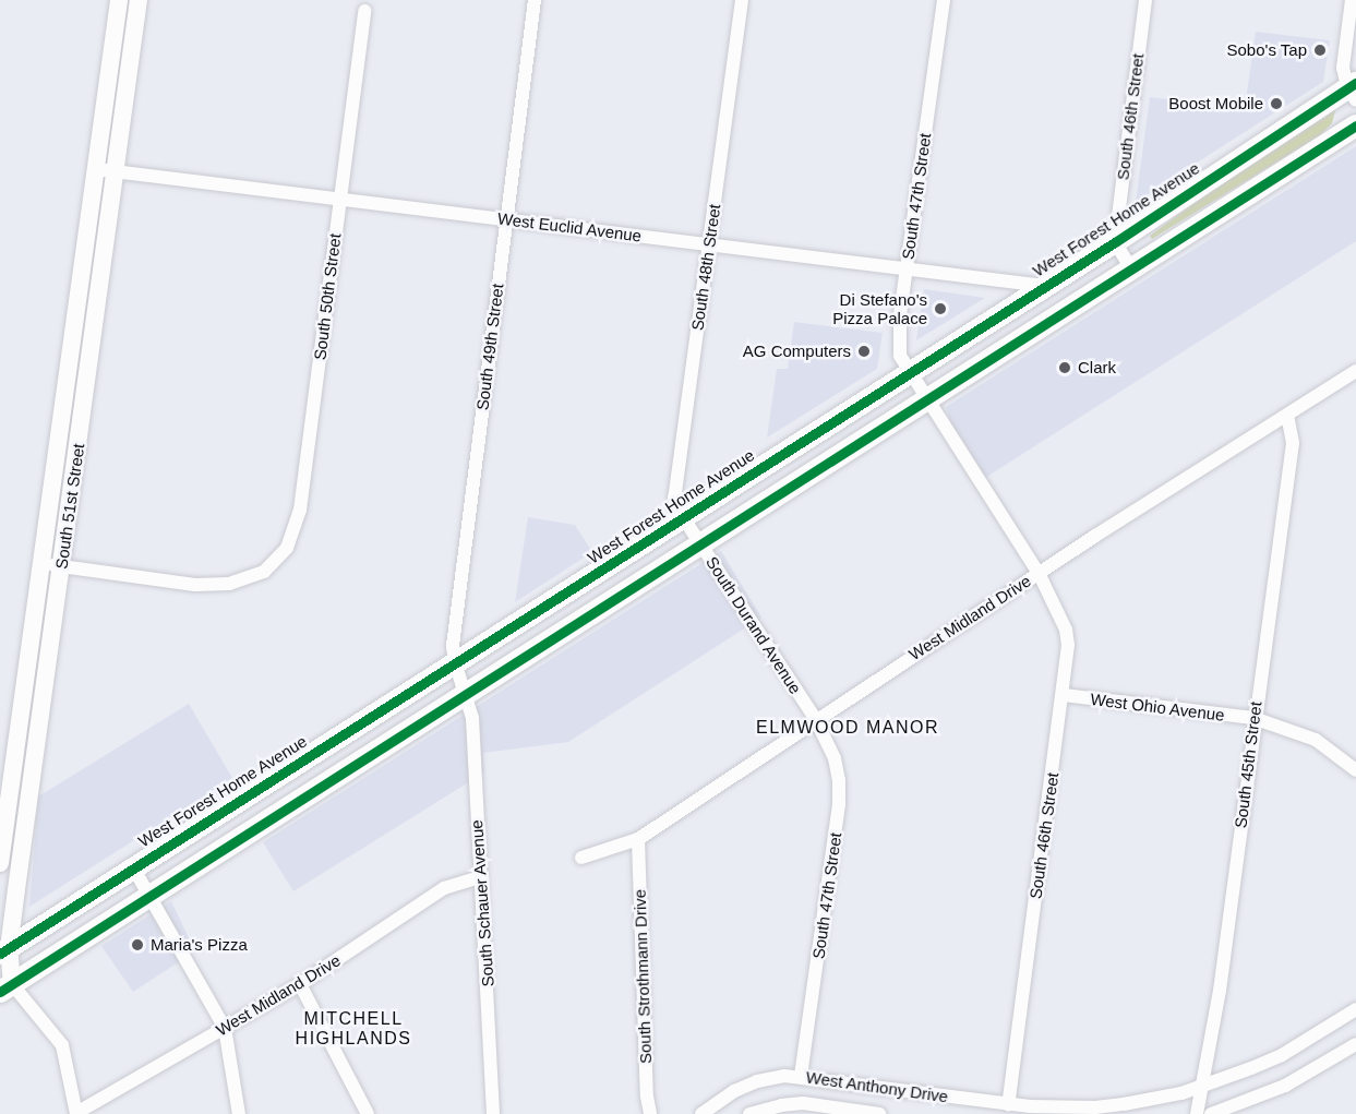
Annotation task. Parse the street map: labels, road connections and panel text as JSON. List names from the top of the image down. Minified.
{"streets":{"main road":["West Forest Home Avenue"],"street":["South 46th Street","South 47th Street","West Euclid Avenue","South 48th Street","South 50th Street","South 49th Street","South 51st Street","West Midland Drive","South Durand Avenue","West Ohio Avenue","South 45th Street","South Schauer Avenue","South Strothmann Drive","West Anthony Drive"]},"crossings":[["South 46th Street","South 47th Street"],["South 46th Street","West Forest Home Avenue"],["South 46th Street","West Midland Drive"],["South 46th Street","West Ohio Avenue"],["South 46th Street","West Anthony Drive"],["South 47th Street","West Forest Home Avenue"],["South 47th Street","West Euclid Avenue"],["South 47th Street","West Midland Drive"],["South 47th Street","South Durand Avenue"],["South 47th Street","West Anthony Drive"],["West Forest Home Avenue","West Euclid Avenue"],["West Forest Home Avenue","South 48th Street"],["West Forest Home Avenue","South 49th Street"],["West Forest Home Avenue","South 51st Street"],["West Forest Home Avenue","South Durand Avenue"],["West Forest Home Avenue","South Schauer Avenue"],["West Euclid Avenue","South 48th Street"],["West Euclid Avenue","South 50th Street"],["West Euclid Avenue","South 49th Street"],["West Euclid Avenue","South 51st Street"],["South 48th Street","South Durand Avenue"],["South 50th Street","South 51st Street"],["South 49th Street","South Schauer Avenue"],["West Midland Drive","South Durand Avenue"],["West Midland Drive","South 45th Street"],["West Midland Drive","South Schauer Avenue"],["West Midland Drive","South Strothmann Drive"],["West Ohio Avenue","South 45th Street"],["South 45th Street","West Anthony Drive"]],"districts":["ELMWOOD MANOR","MITCHELL HIGHLANDS"],"places":["Sobo's Tap","Boost Mobile","Di Stefano's Pizza Palace","AG Computers","Clark","Maria's Pizza"]}
